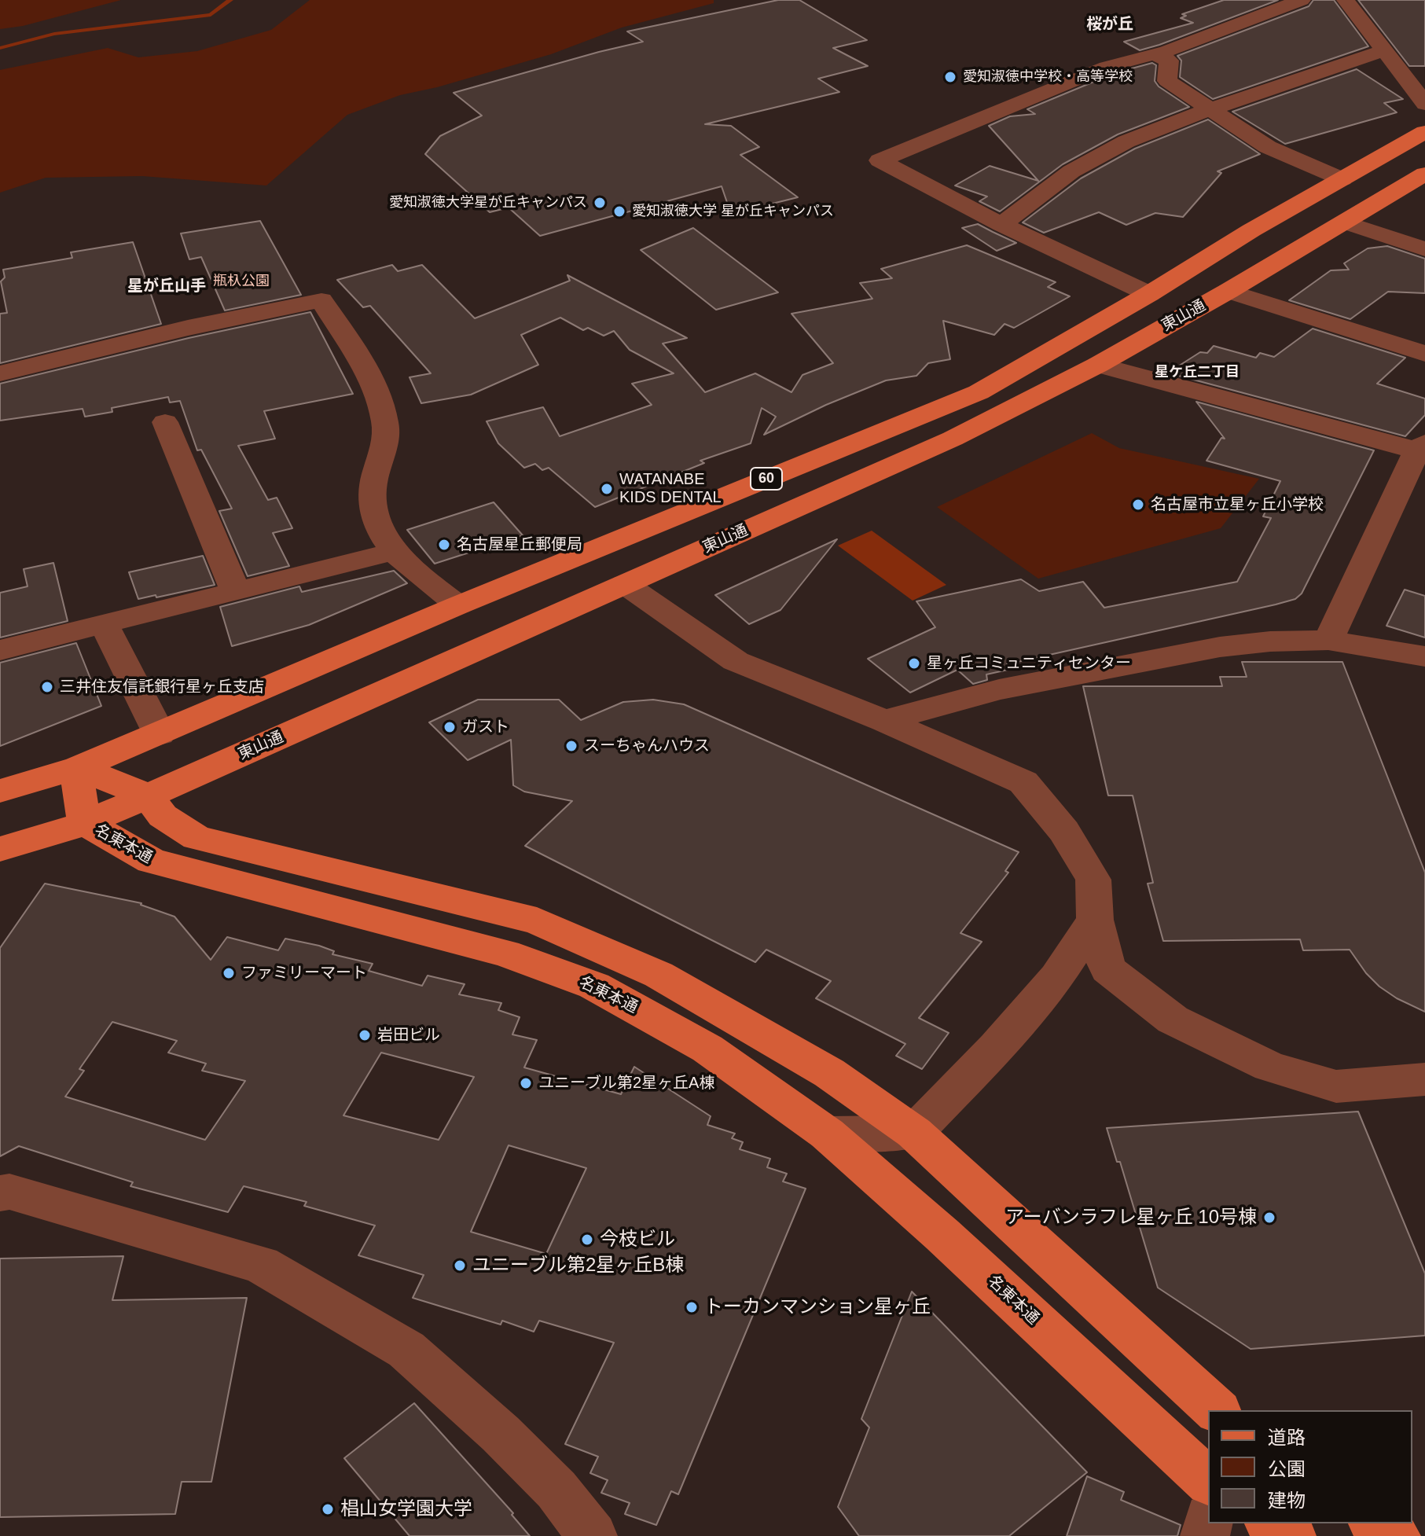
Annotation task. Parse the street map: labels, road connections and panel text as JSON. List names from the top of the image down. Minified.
{"streets":{"main road":["東山通","60","名東本通"]},"crossings":[["東山通","名東本通"],["60","名東本通"]],"districts":["桜が丘","星が丘山手","星ケ丘二丁目"],"parks":["瓶杁公園"],"places":["愛知淑徳中学校・高等学校","愛知淑徳大学星が丘キャンパス","愛知淑徳大学 星が丘キャンパス","WATANABE KIDS DENTAL","名古屋市立星ヶ丘小学校","名古屋星丘郵便局","星ヶ丘コミュニティセンター","三井住友信託銀行星ヶ丘支店","ガスト","スーちゃんハウス","ファミリーマート","岩田ビル","ユニーブル第2星ヶ丘A棟","アーバンラフレ星ヶ丘 10号棟","今枝ビル","ユニーブル第2星ヶ丘B棟","トーカンマンション星ヶ丘","椙山女学園大学"],"legend":["道路","公園","建物"]}
